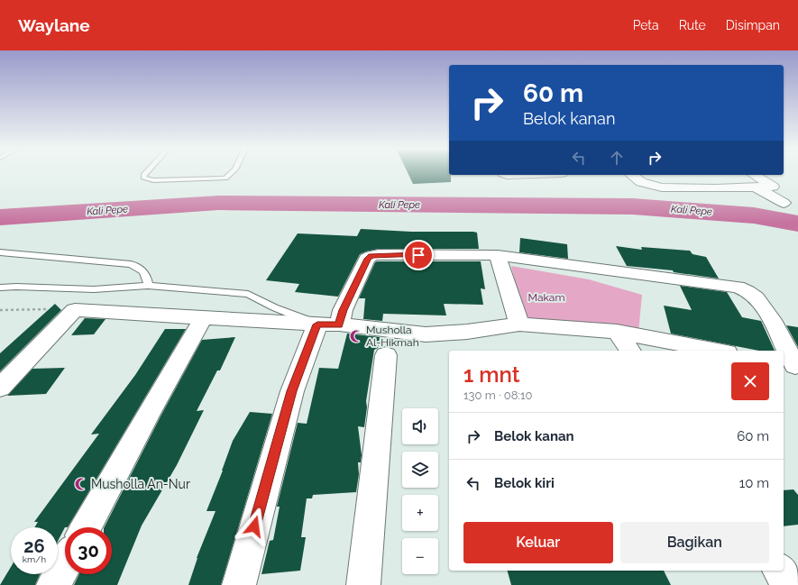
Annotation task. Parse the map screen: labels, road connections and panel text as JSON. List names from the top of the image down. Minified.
{"water":["Kali Pepe"],"parks":["Makam"],"places":{"mosque":["Musholla Al-Hikmah","Musholla An-Nur"]},"page":{"header":"Waylane","nav":["Peta","Rute","Disimpan"],"turn":["60 m","Belok kanan"],"heading":["1 mnt","130 m · 08:10"],"map_buttons":["+","−"],"list":[{"name":"Belok kanan","value":"60 m"},{"name":"Belok kiri","value":"10 m"}],"buttons":["Keluar","Bagikan"],"speed":"26 km/h","limit":"30"}}
